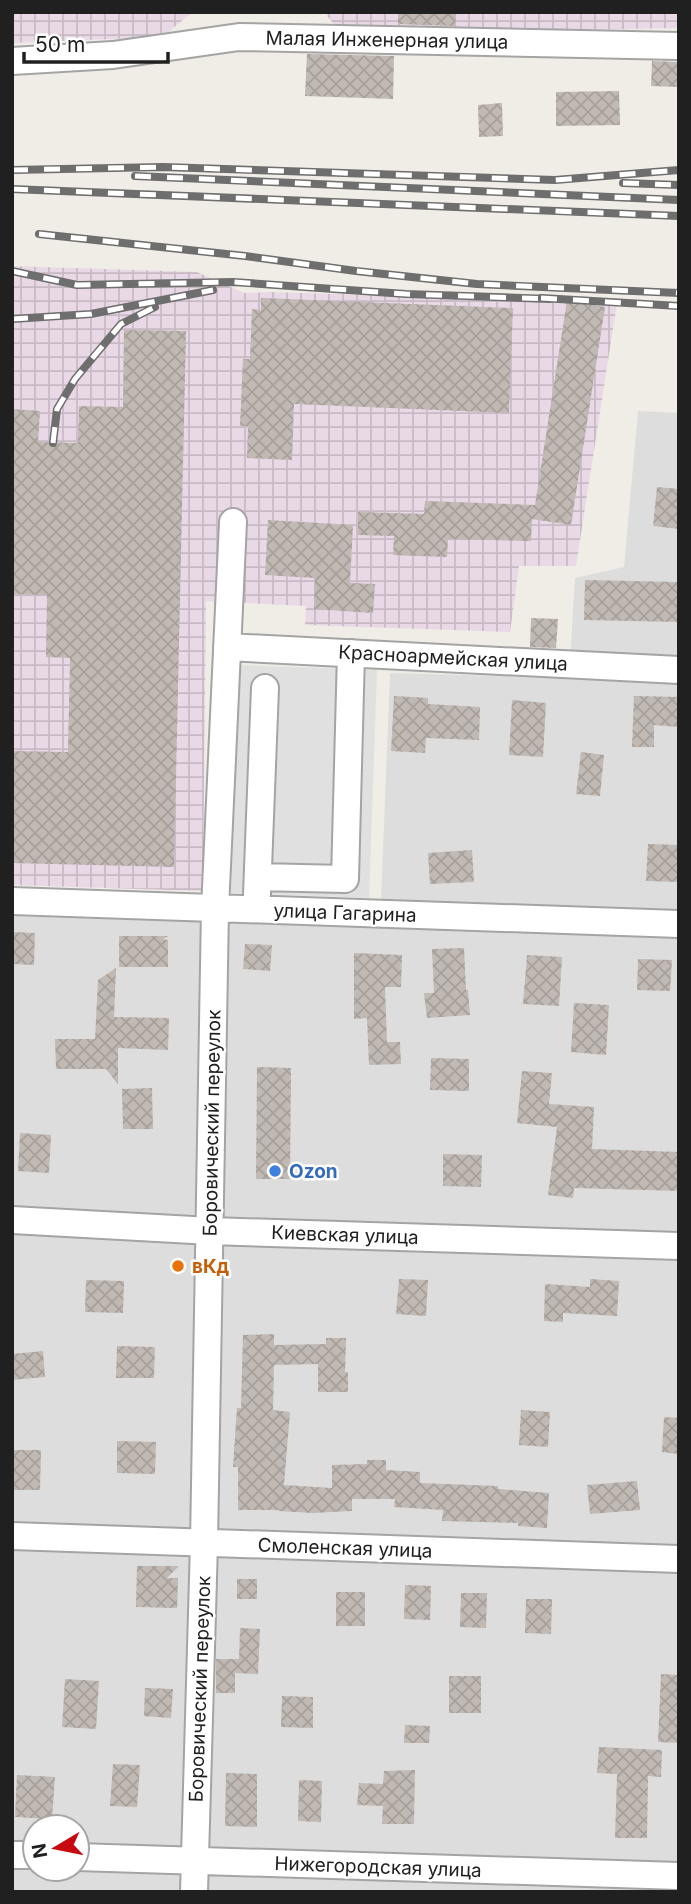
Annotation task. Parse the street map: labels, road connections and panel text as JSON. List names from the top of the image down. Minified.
{"streets":{"street":["Малая Инженерная улица","Красноармейская улица","улица Гагарина","Боровический переулок","Киевская улица","Смоленская улица","Нижегородская улица"]},"crossings":[["Красноармейская улица","Боровический переулок"],["улица Гагарина","Боровический переулок"],["Боровический переулок","Киевская улица"],["Боровический переулок","Смоленская улица"],["Боровический переулок","Нижегородская улица"]],"places":["Ozon","вКд"],"scale_bar":"50 m","north":"left"}
